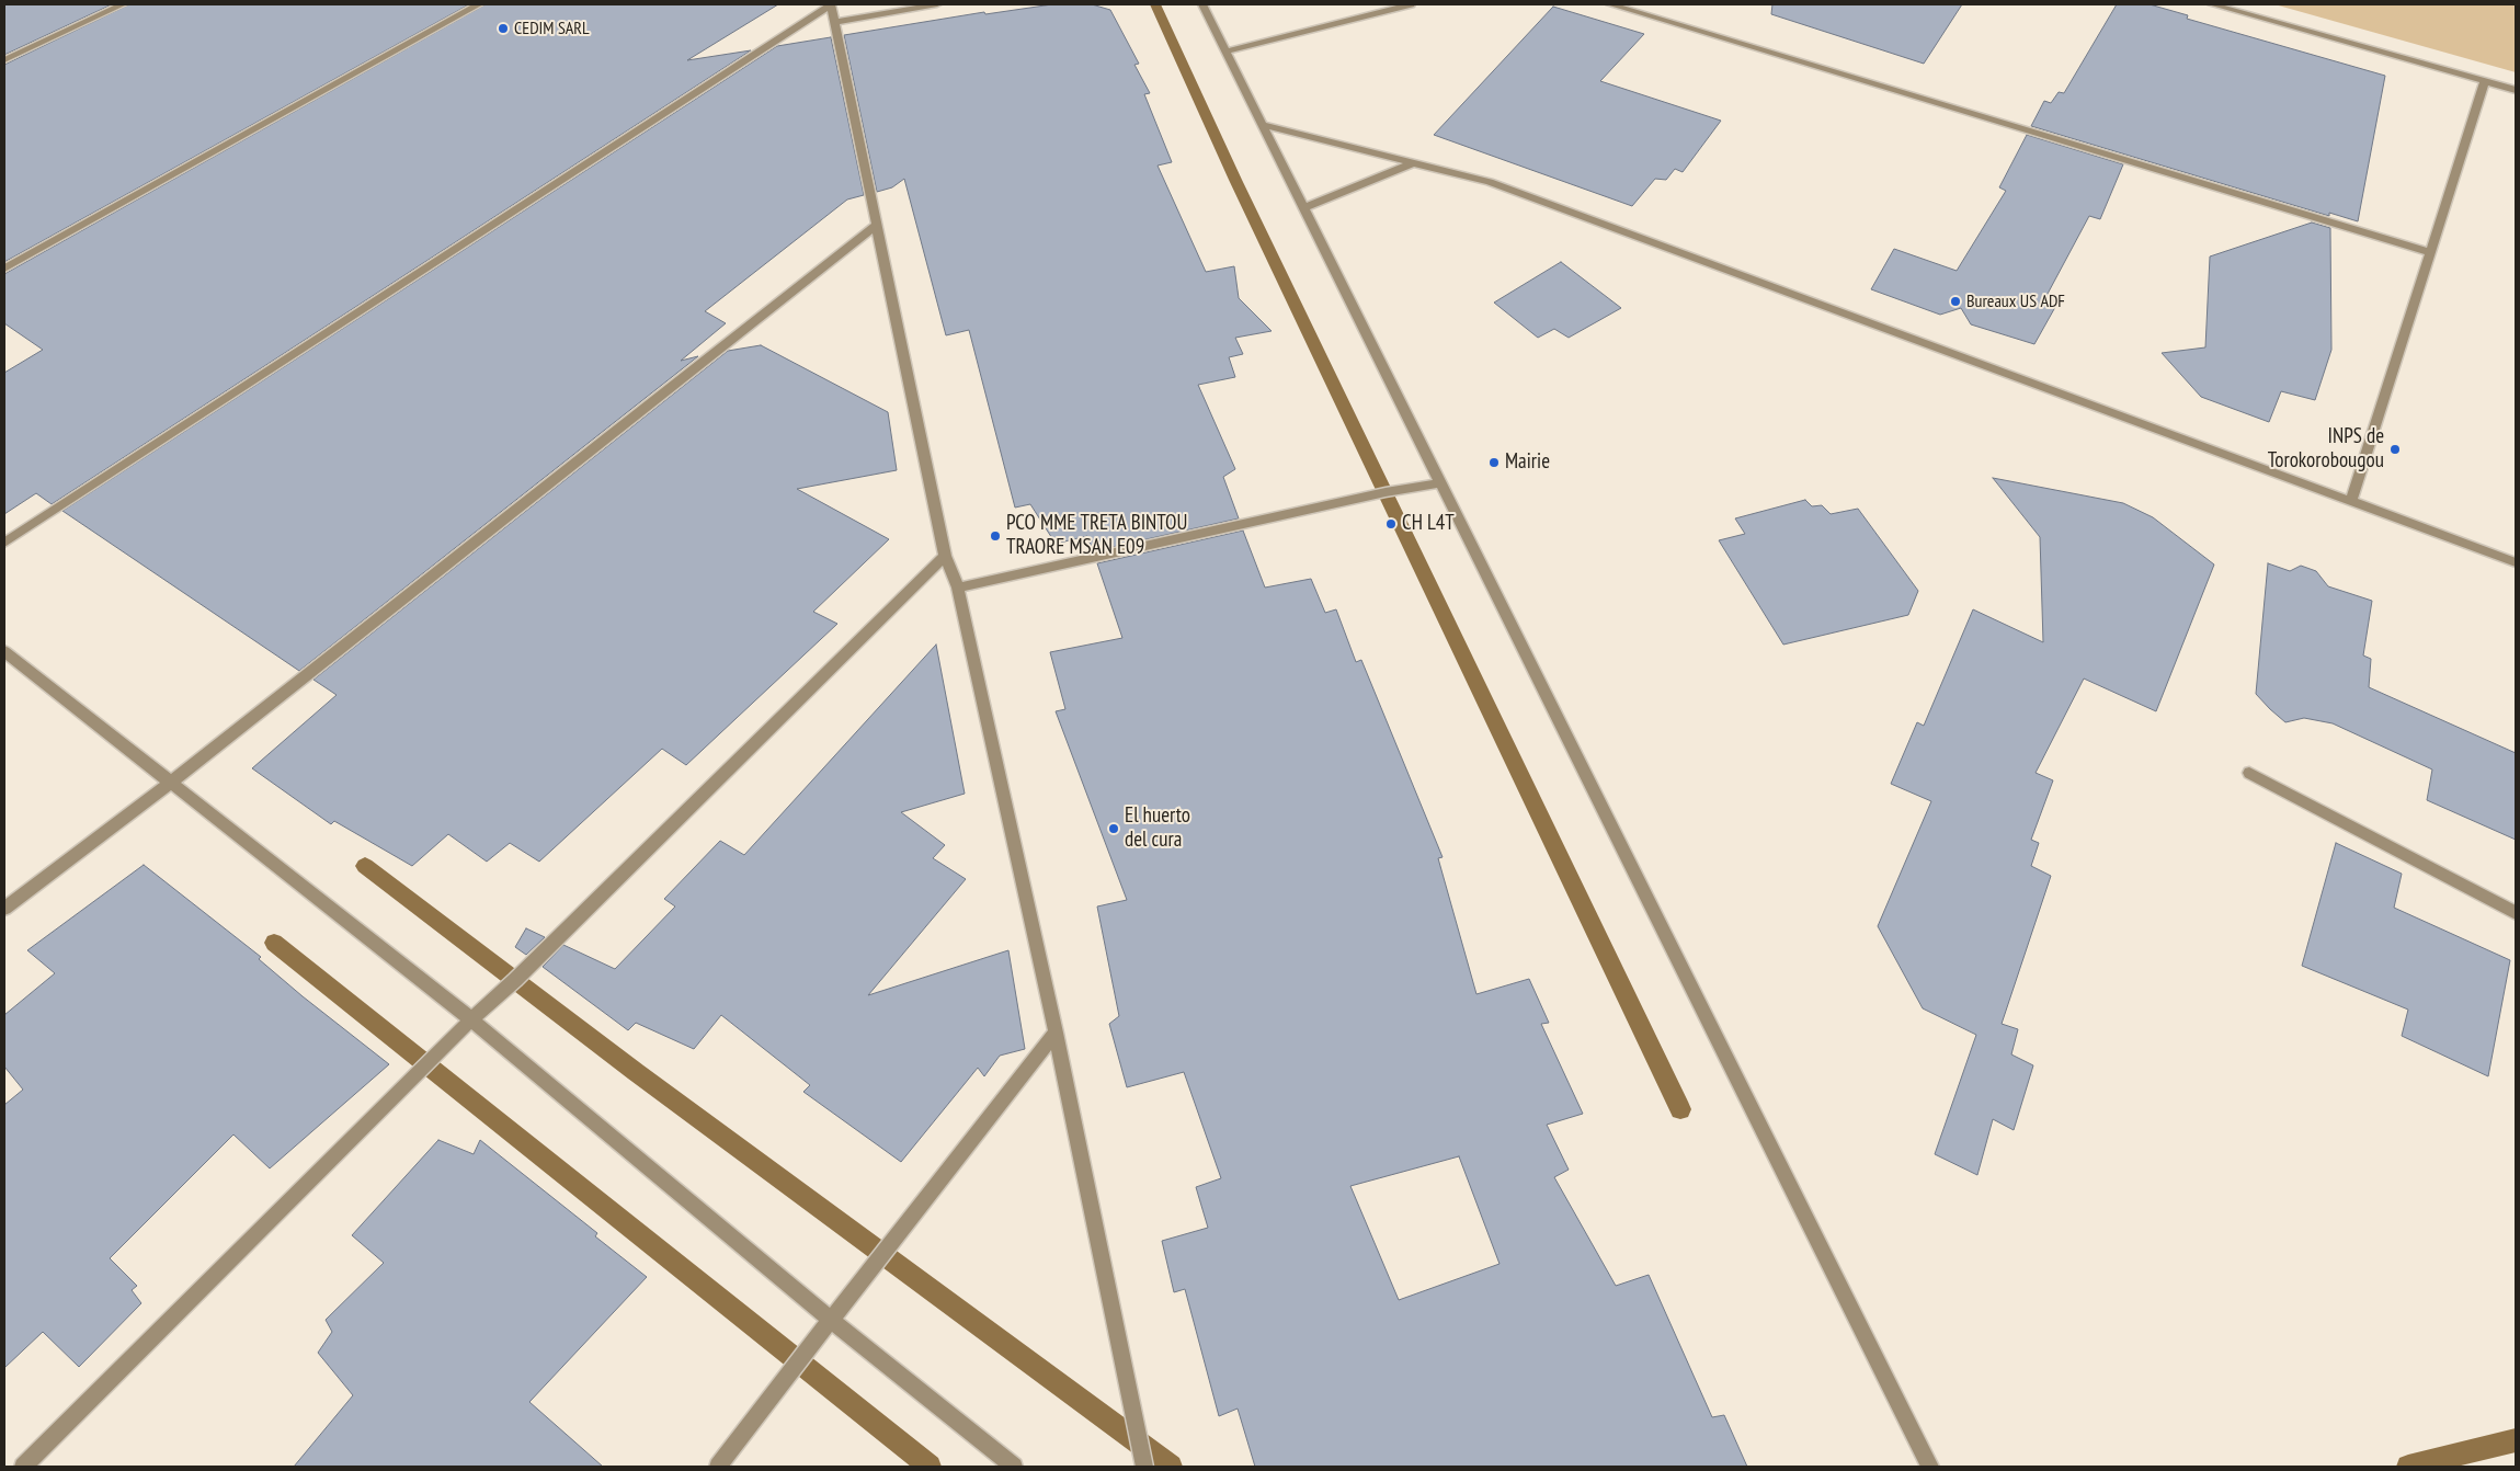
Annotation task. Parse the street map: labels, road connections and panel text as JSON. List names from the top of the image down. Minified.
{"places":["CEDIM SARL","Bureaux US ADF","INPS de Torokorobougou","Mairie","CH L4T","PCO MME TRETA BINTOU TRAORE MSAN E09","El huerto del cura"]}
